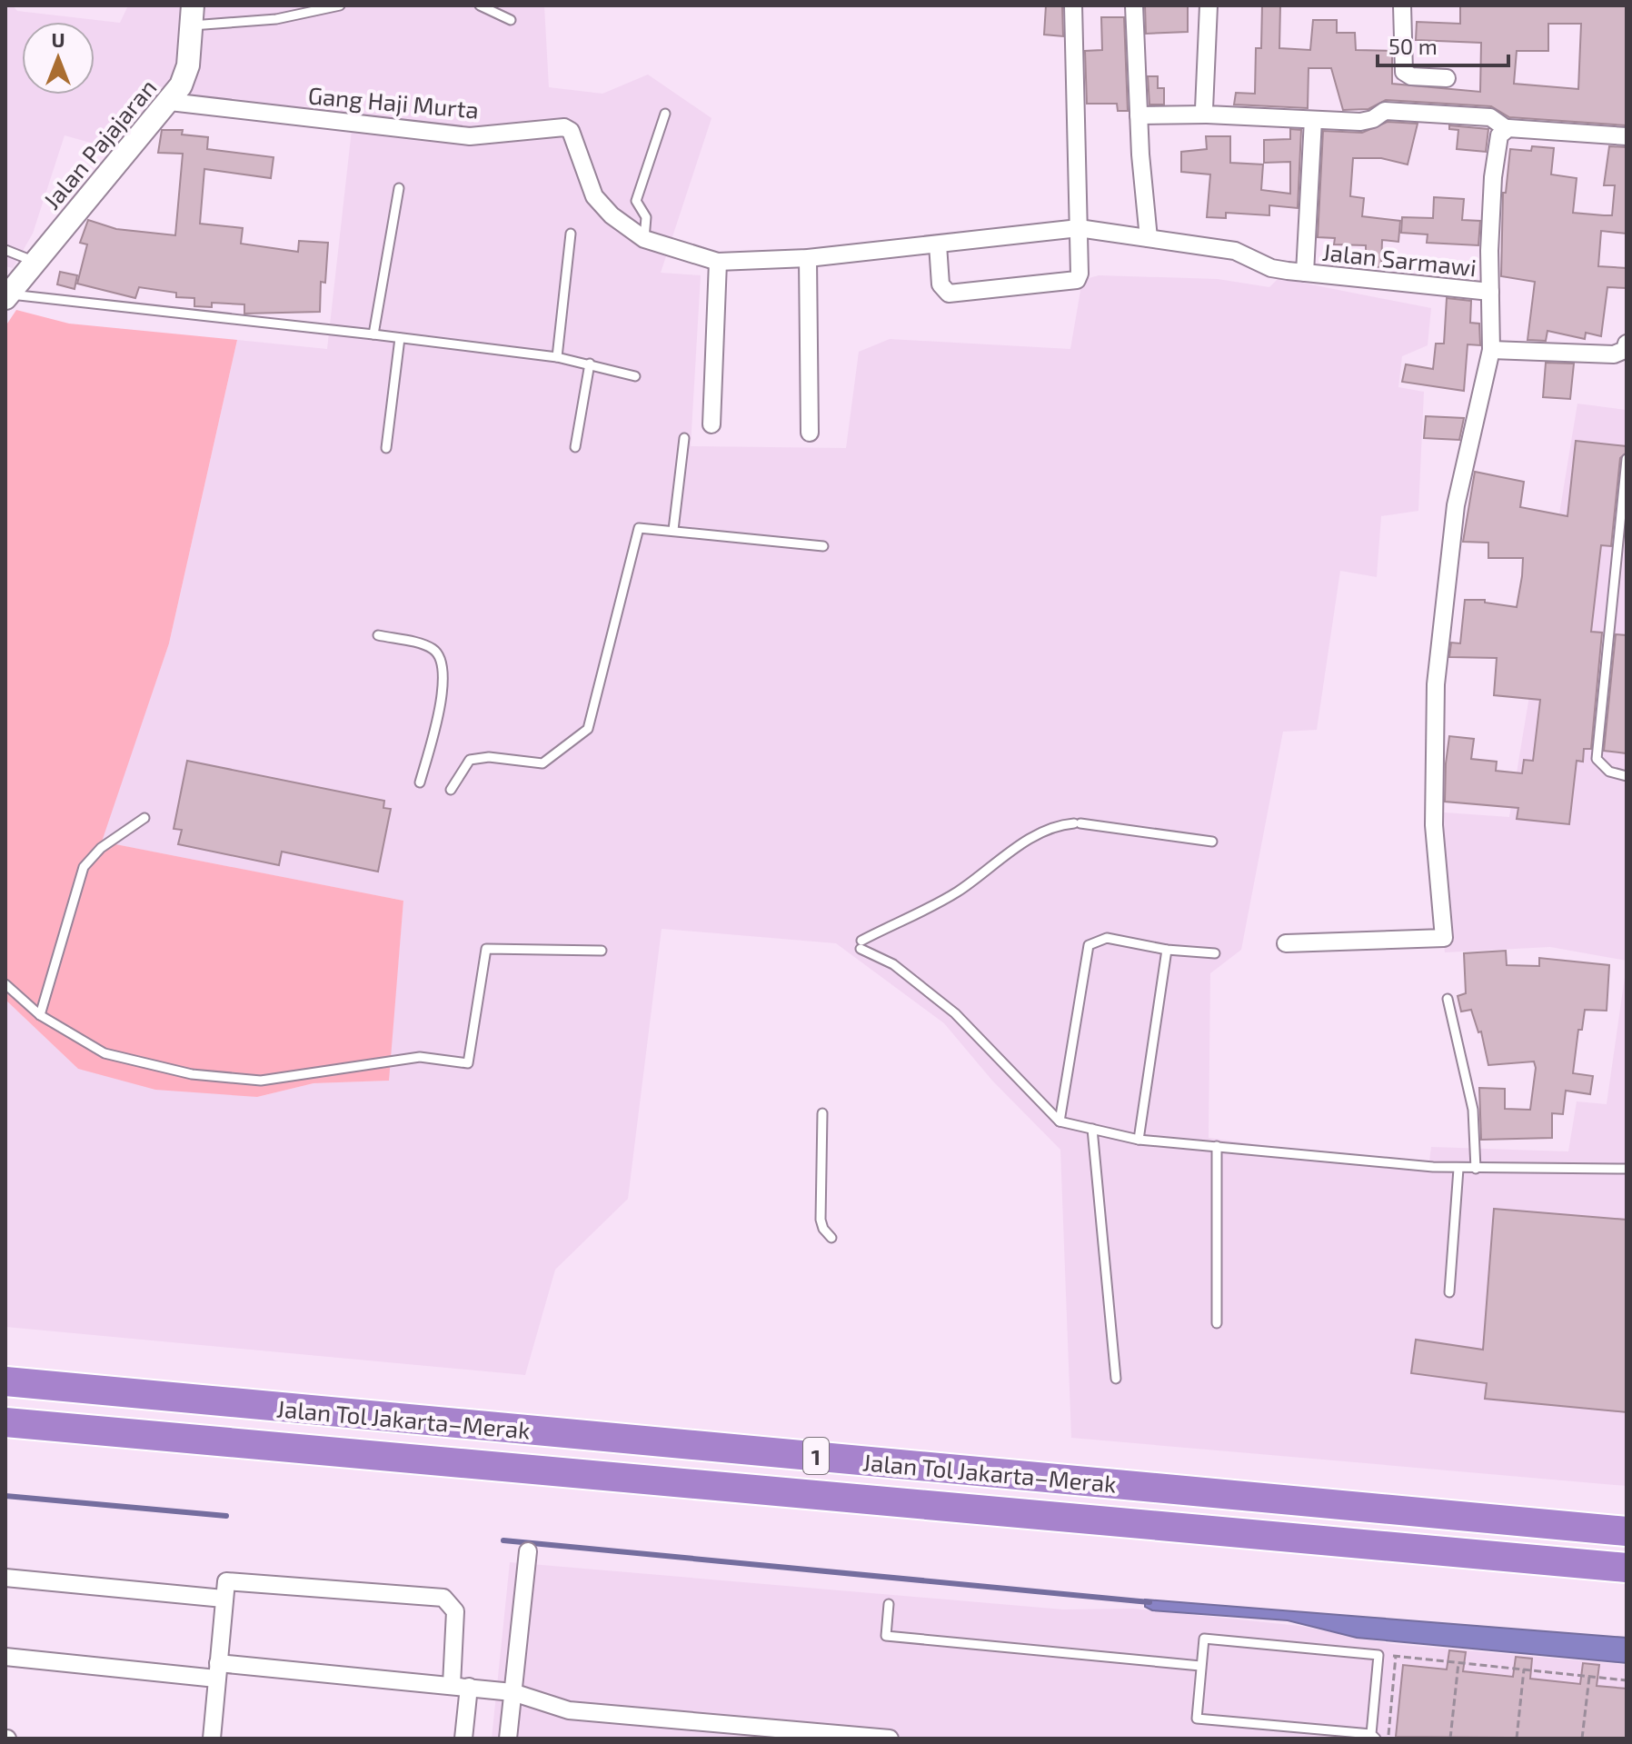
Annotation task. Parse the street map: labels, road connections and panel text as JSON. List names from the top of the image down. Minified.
{"streets":{"highway":["Jalan Tol Jakarta–Merak","1"],"main road":["Jalan Pajajaran"],"street":["Gang Haji Murta","Jalan Sarmawi"]},"crossings":[["Gang Haji Murta","Jalan Pajajaran"],["Gang Haji Murta","Jalan Sarmawi"]],"scale_bar":"50 m","north":"top"}
